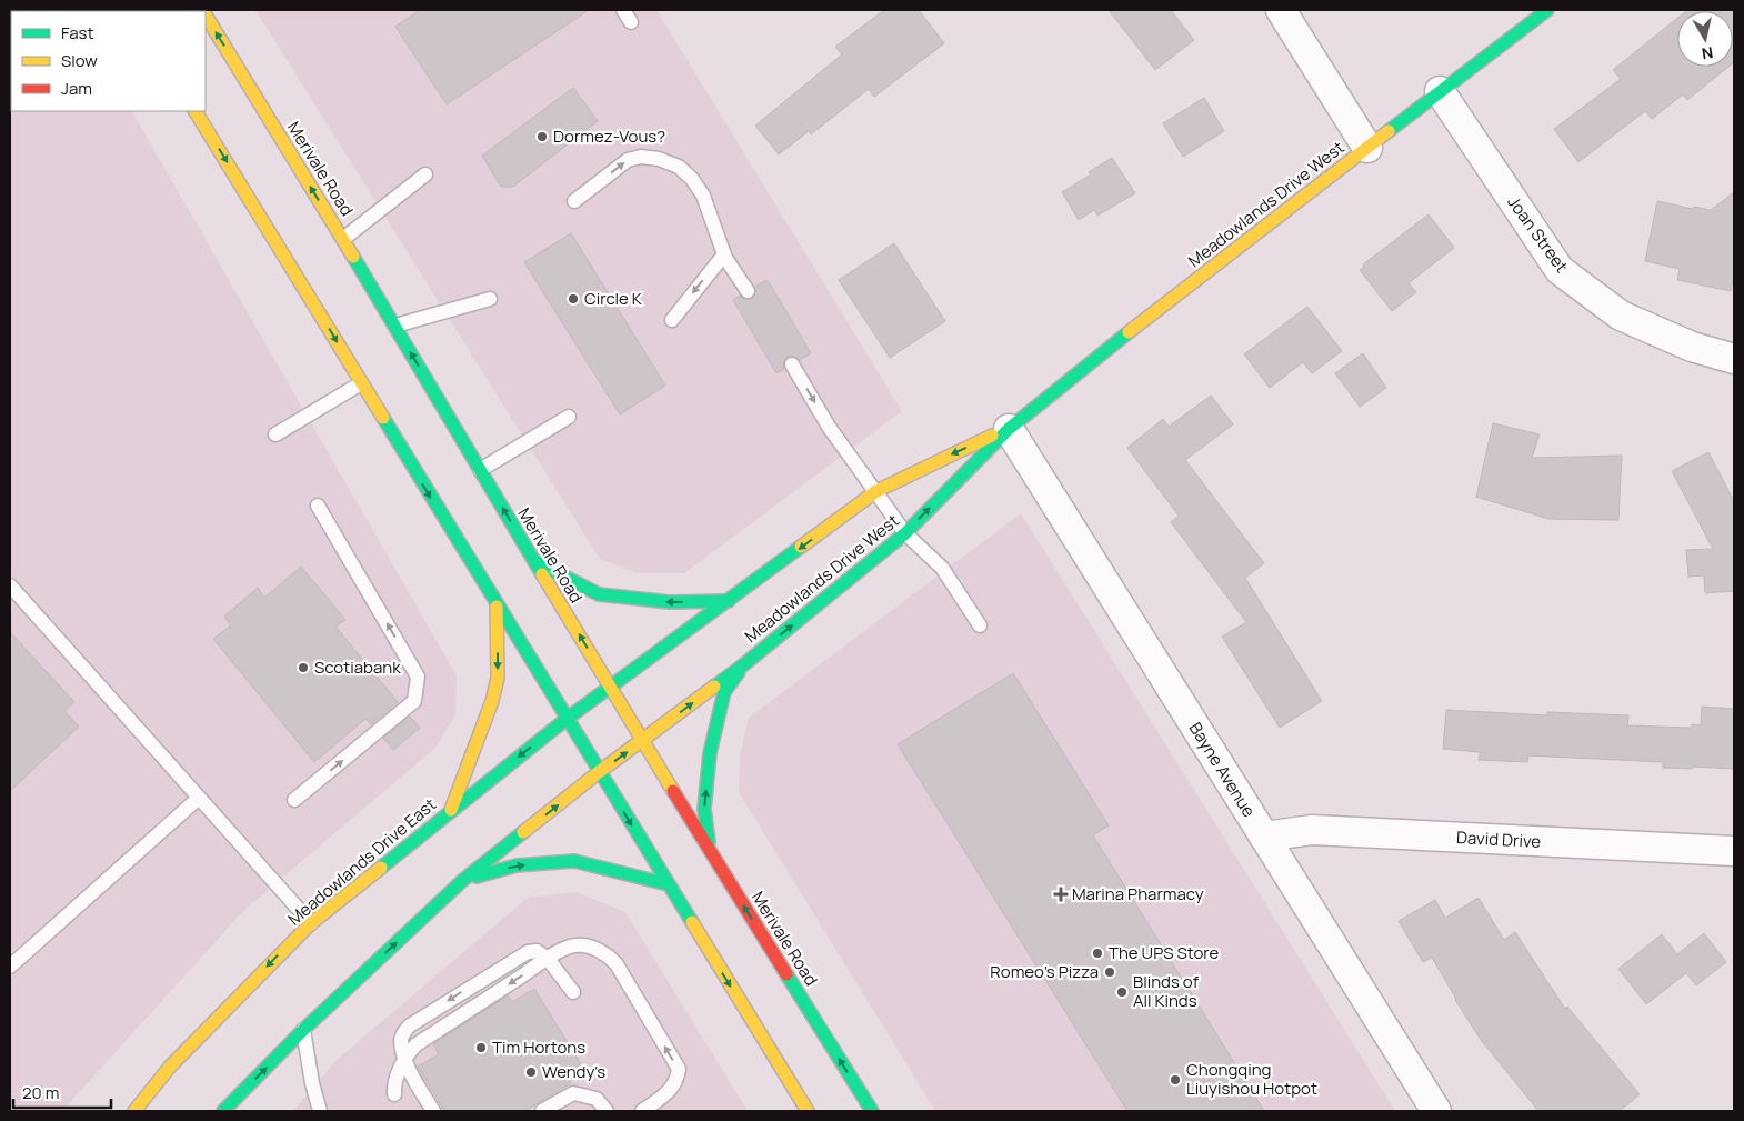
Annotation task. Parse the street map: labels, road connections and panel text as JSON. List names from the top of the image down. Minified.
{"streets":{"main road":["Merivale Road","Meadowlands Drive West","Meadowlands Drive East"],"street":["Joan Street","Bayne Avenue","David Drive"]},"crossings":[["Merivale Road","Meadowlands Drive West"],["Merivale Road","Meadowlands Drive East"],["Meadowlands Drive West","Joan Street"],["Meadowlands Drive West","Bayne Avenue"],["Meadowlands Drive West","Meadowlands Drive East"],["Bayne Avenue","David Drive"]],"places":{"other":["Dormez-Vous?","Circle K","Scotiabank","The UPS Store","Romeo's Pizza","Blinds of All Kinds","Tim Hortons","Wendy's","Chongqing Liuyishou Hotpot"],"health":["Marina Pharmacy"]},"legend":["Fast","Slow","Jam"],"scale_bar":"20 m","north":"bottom"}
